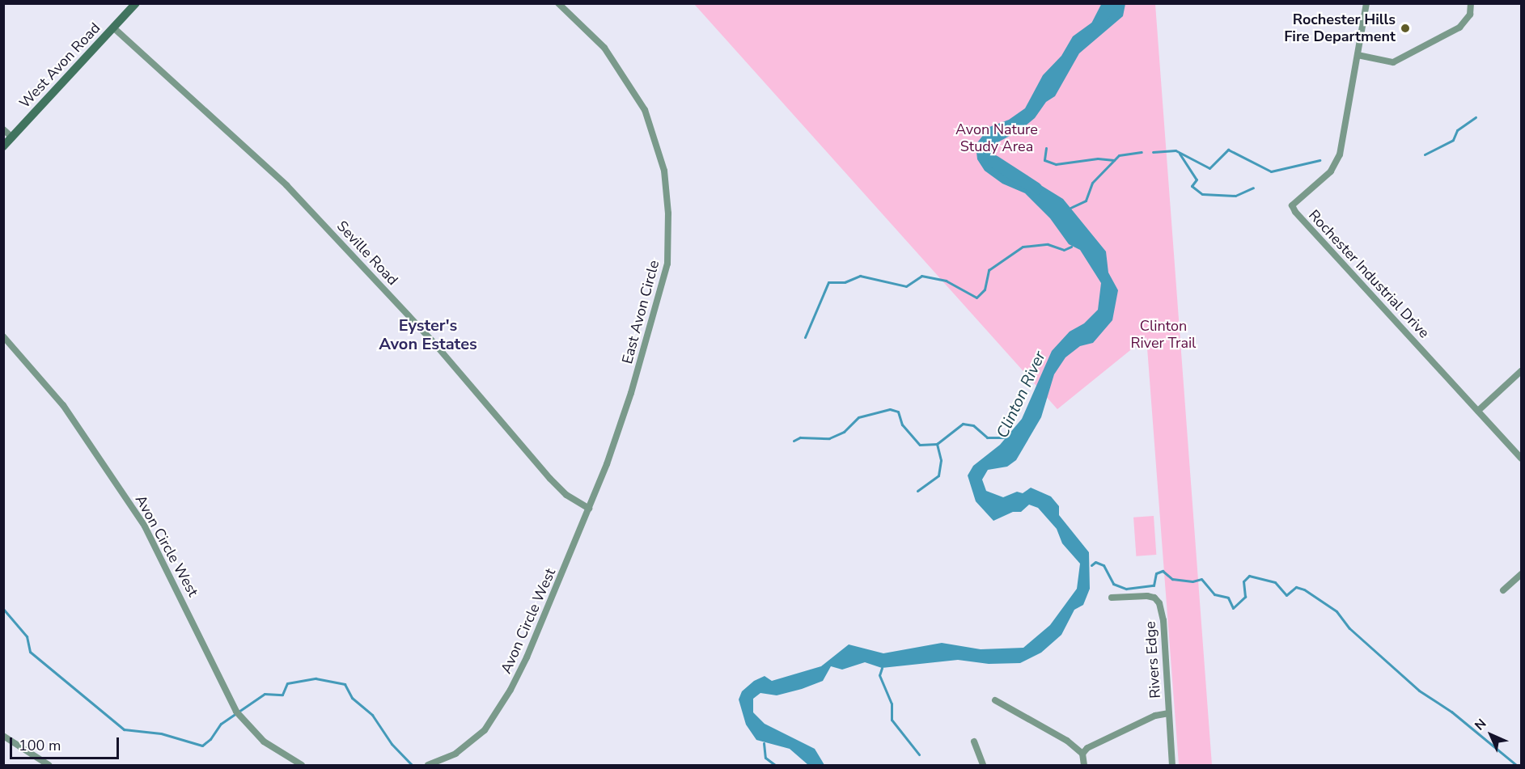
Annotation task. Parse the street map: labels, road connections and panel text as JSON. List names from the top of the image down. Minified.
{"streets":{"street":["West Avon Road","Seville Road","Rochester Industrial Drive","East Avon Circle","Avon Circle West","Rivers Edge"]},"crossings":[["West Avon Road","Seville Road"],["Seville Road","East Avon Circle"],["Seville Road","Avon Circle West"],["East Avon Circle","Avon Circle West"]],"districts":["Eyster's Avon Estates"],"water":["Clinton River"],"parks":["Avon Nature Study Area","Clinton River Trail"],"places":["Rochester Hills Fire Department"],"scale_bar":"100 m","north":"top left"}
